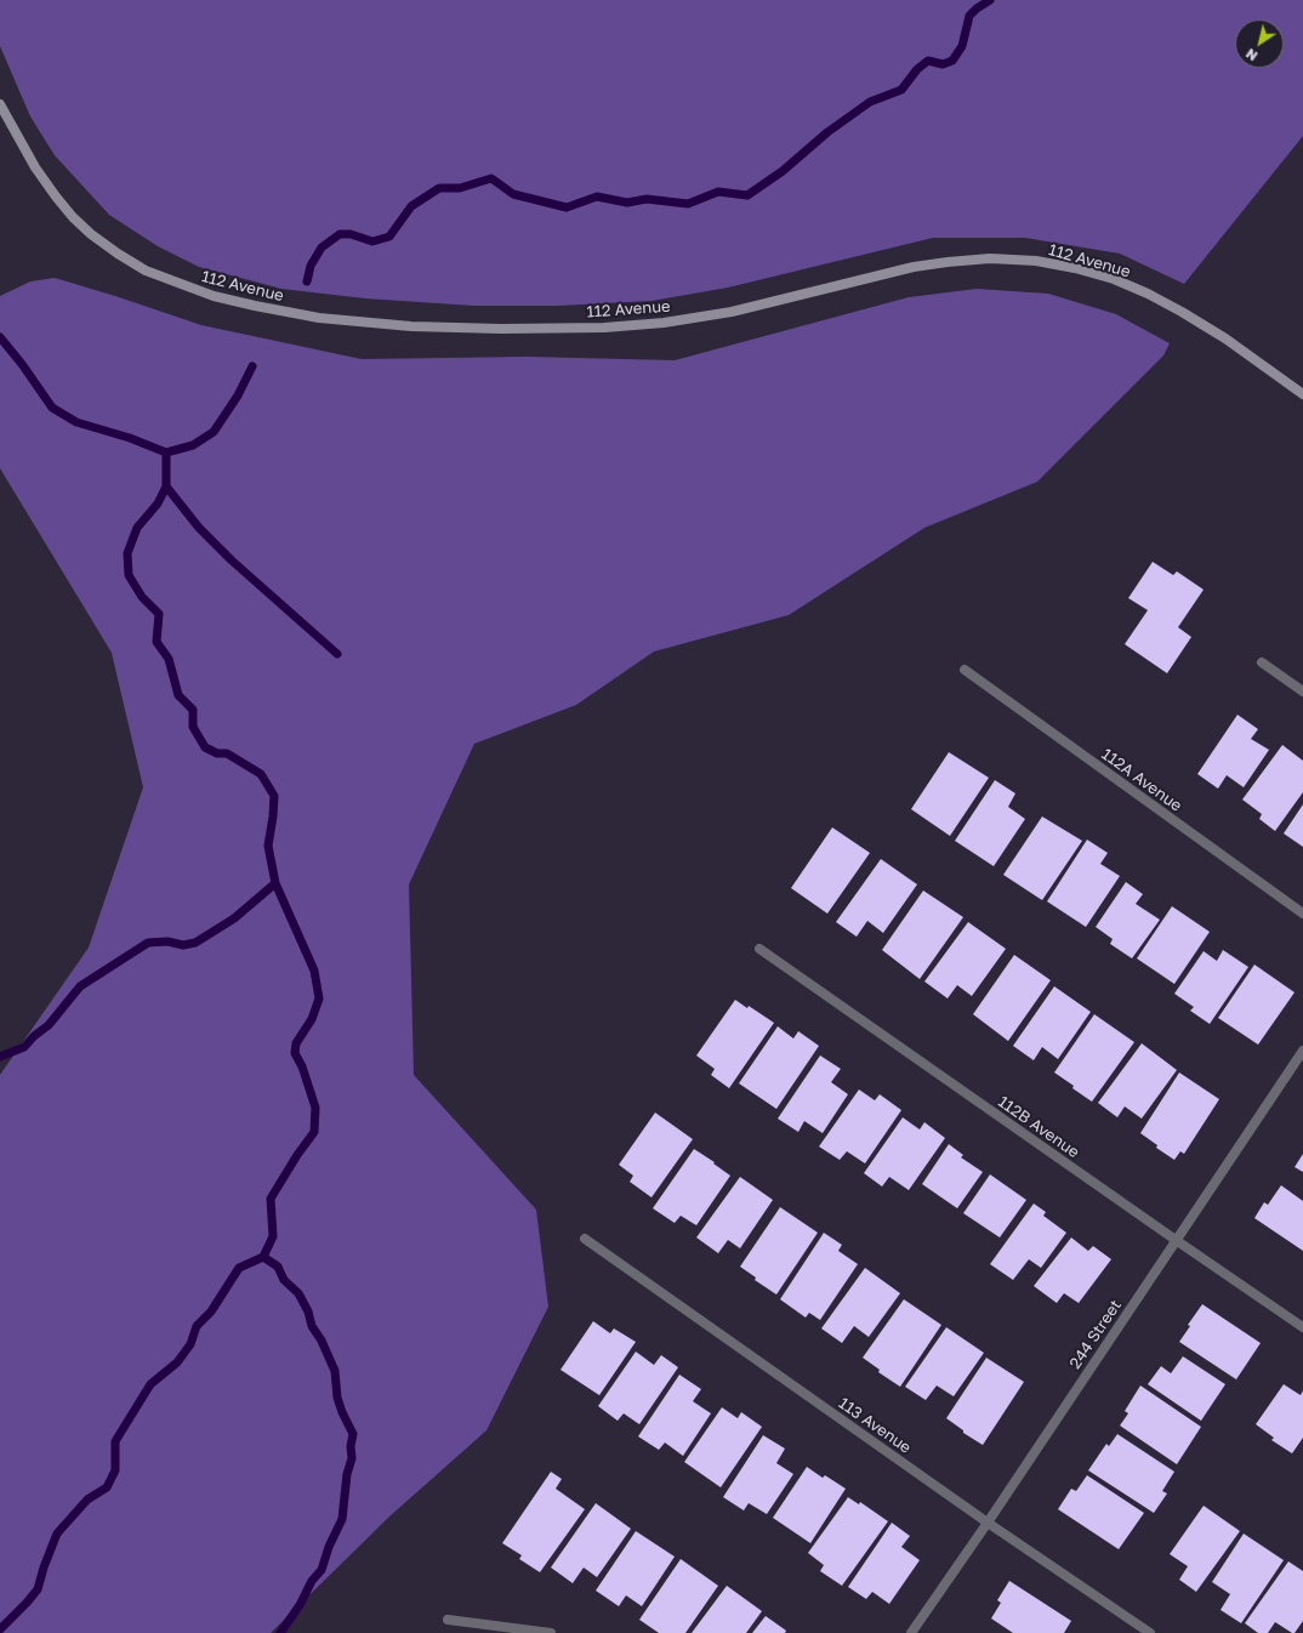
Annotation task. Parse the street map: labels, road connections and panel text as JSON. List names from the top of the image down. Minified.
{"streets":{"main road":["112 Avenue"],"street":["112A Avenue","112B Avenue","244 Street","113 Avenue"]},"crossings":[["112B Avenue","244 Street"],["244 Street","113 Avenue"]],"north":"bottom left"}
